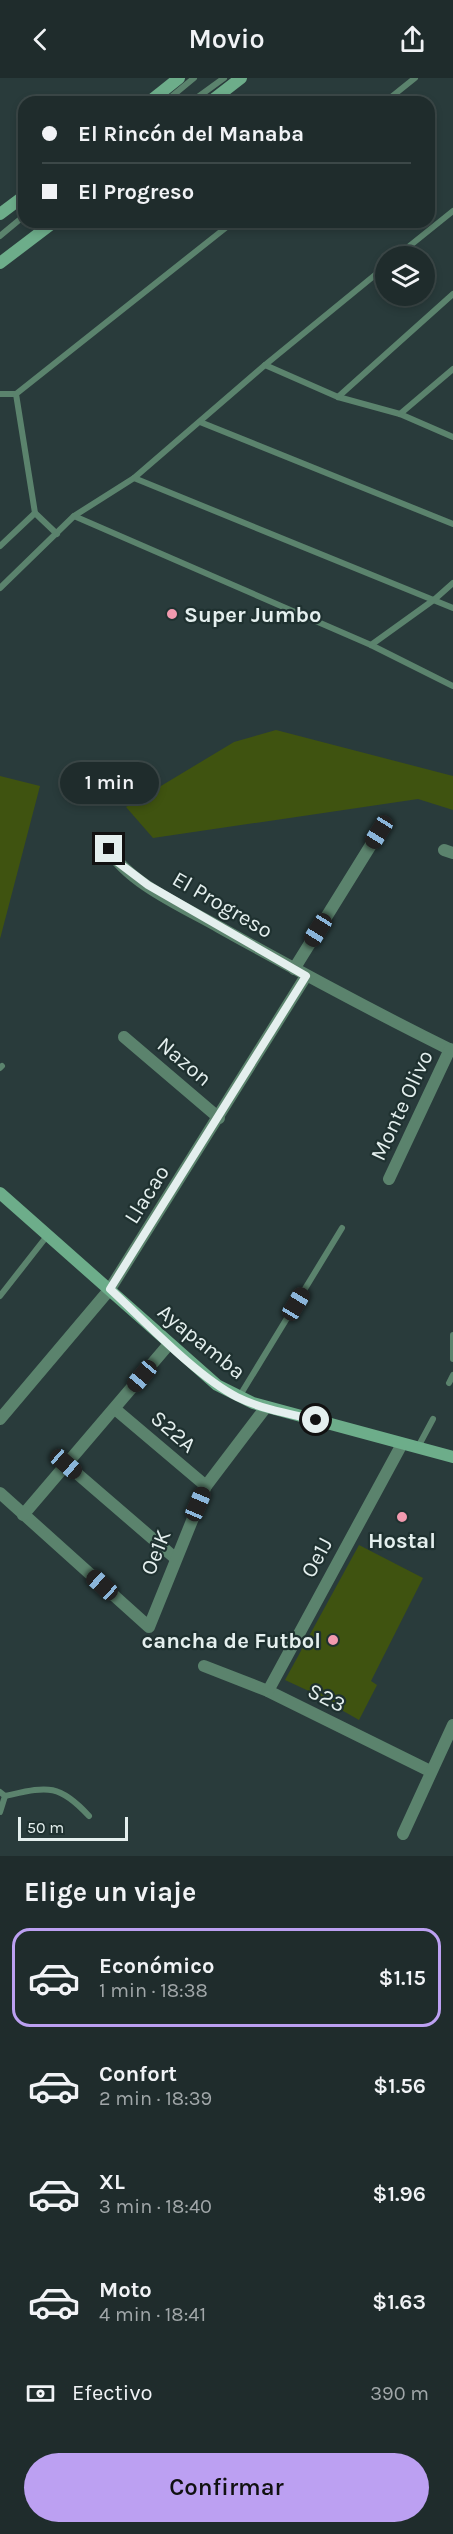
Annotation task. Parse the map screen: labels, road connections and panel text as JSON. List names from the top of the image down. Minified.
{"streets":{"main road":["Ayapamba"],"street":["El Progreso","Nazon","Monte Olivo","Llacao","S22A","Oe1K","Oe1J","S23"]},"crossings":[["El Progreso","Monte Olivo"],["El Progreso","Llacao"],["Nazon","Llacao"],["Llacao","Ayapamba"],["Ayapamba","Oe1K"],["Ayapamba","Oe1J"],["S22A","Oe1K"],["Oe1J","S23"]],"places":["Super Jumbo","Hostal","cancha de Futbol"],"scale_bar":"50 m","page":{"header":"Movio","banner":["El Rincón del Manaba","El Progreso"],"bubble":"1 min","scale":"50 m","heading":"Elige un viaje","list":[{"name":"Económico","note":"1 min · 18:38","value":"$1.15"},{"name":"Confort","note":"2 min · 18:39","value":"$1.56"},{"name":"XL","note":"3 min · 18:40","value":"$1.96"},{"name":"Moto","note":"4 min · 18:41","value":"$1.63"}],"pay":["Efectivo","390 m"],"buttons":"Confirmar"}}
